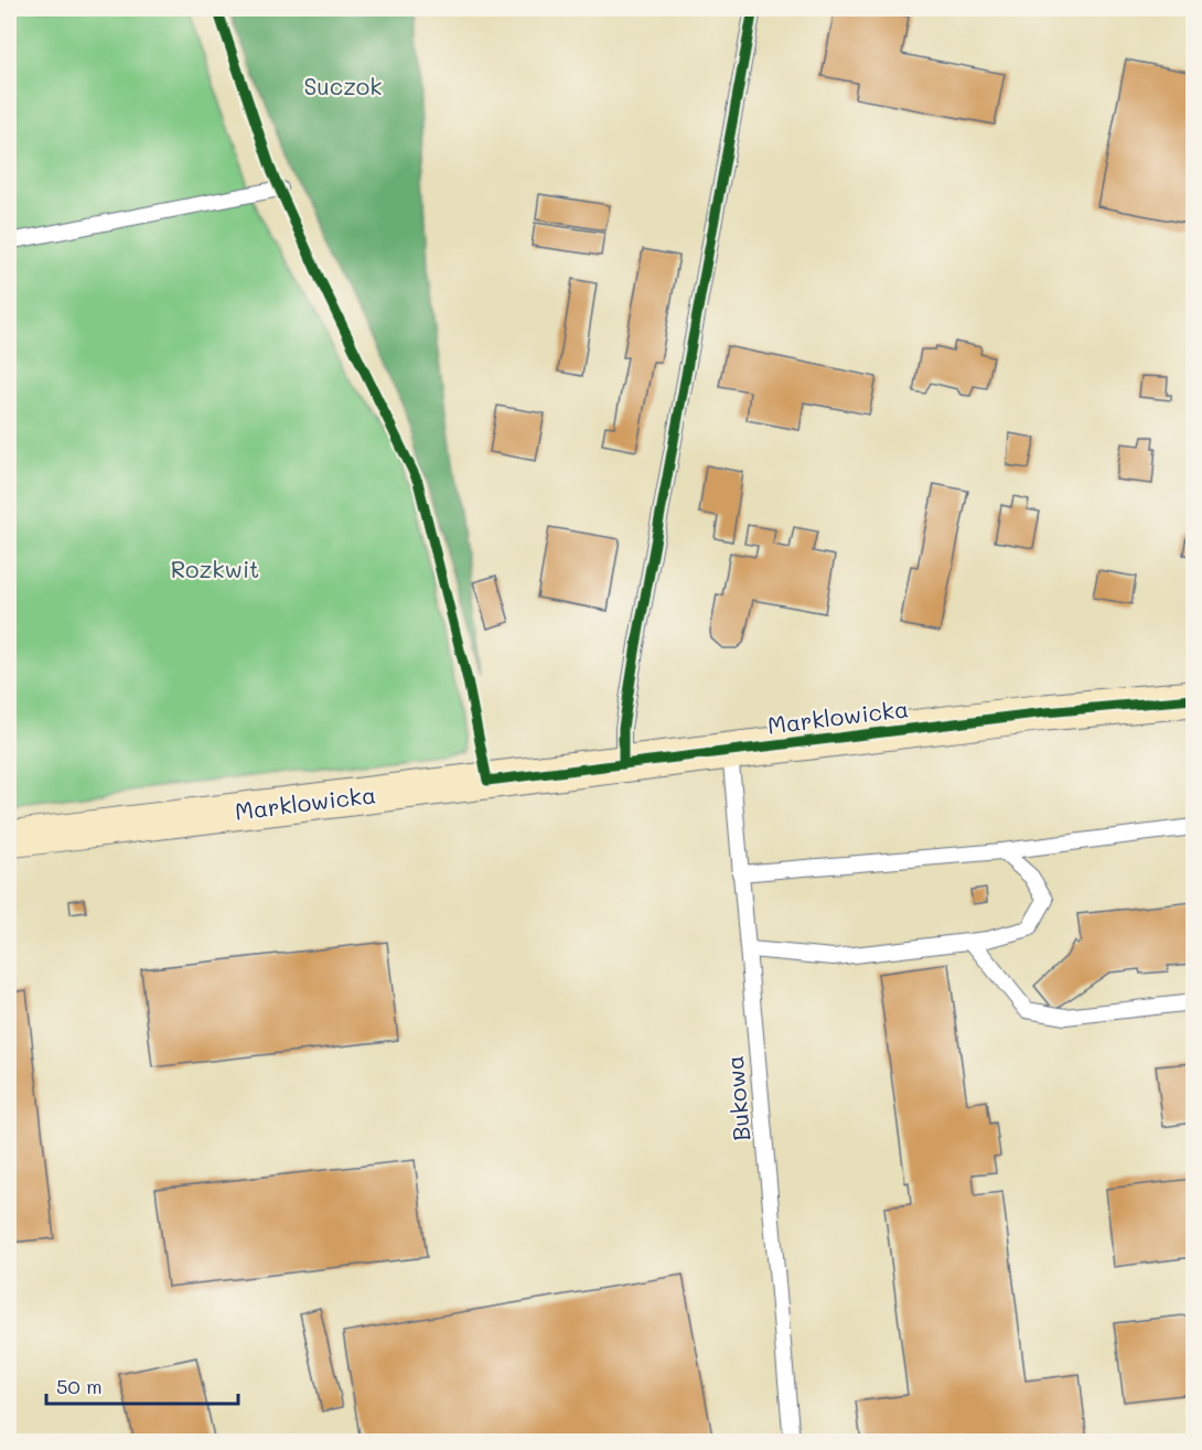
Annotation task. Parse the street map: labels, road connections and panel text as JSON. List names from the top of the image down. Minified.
{"streets":{"main road":["Marklowicka"],"lane":["Bukowa"]},"crossings":[["Marklowicka","Bukowa"]],"parks":["Suczok","Rozkwit"],"scale_bar":"50 m"}
